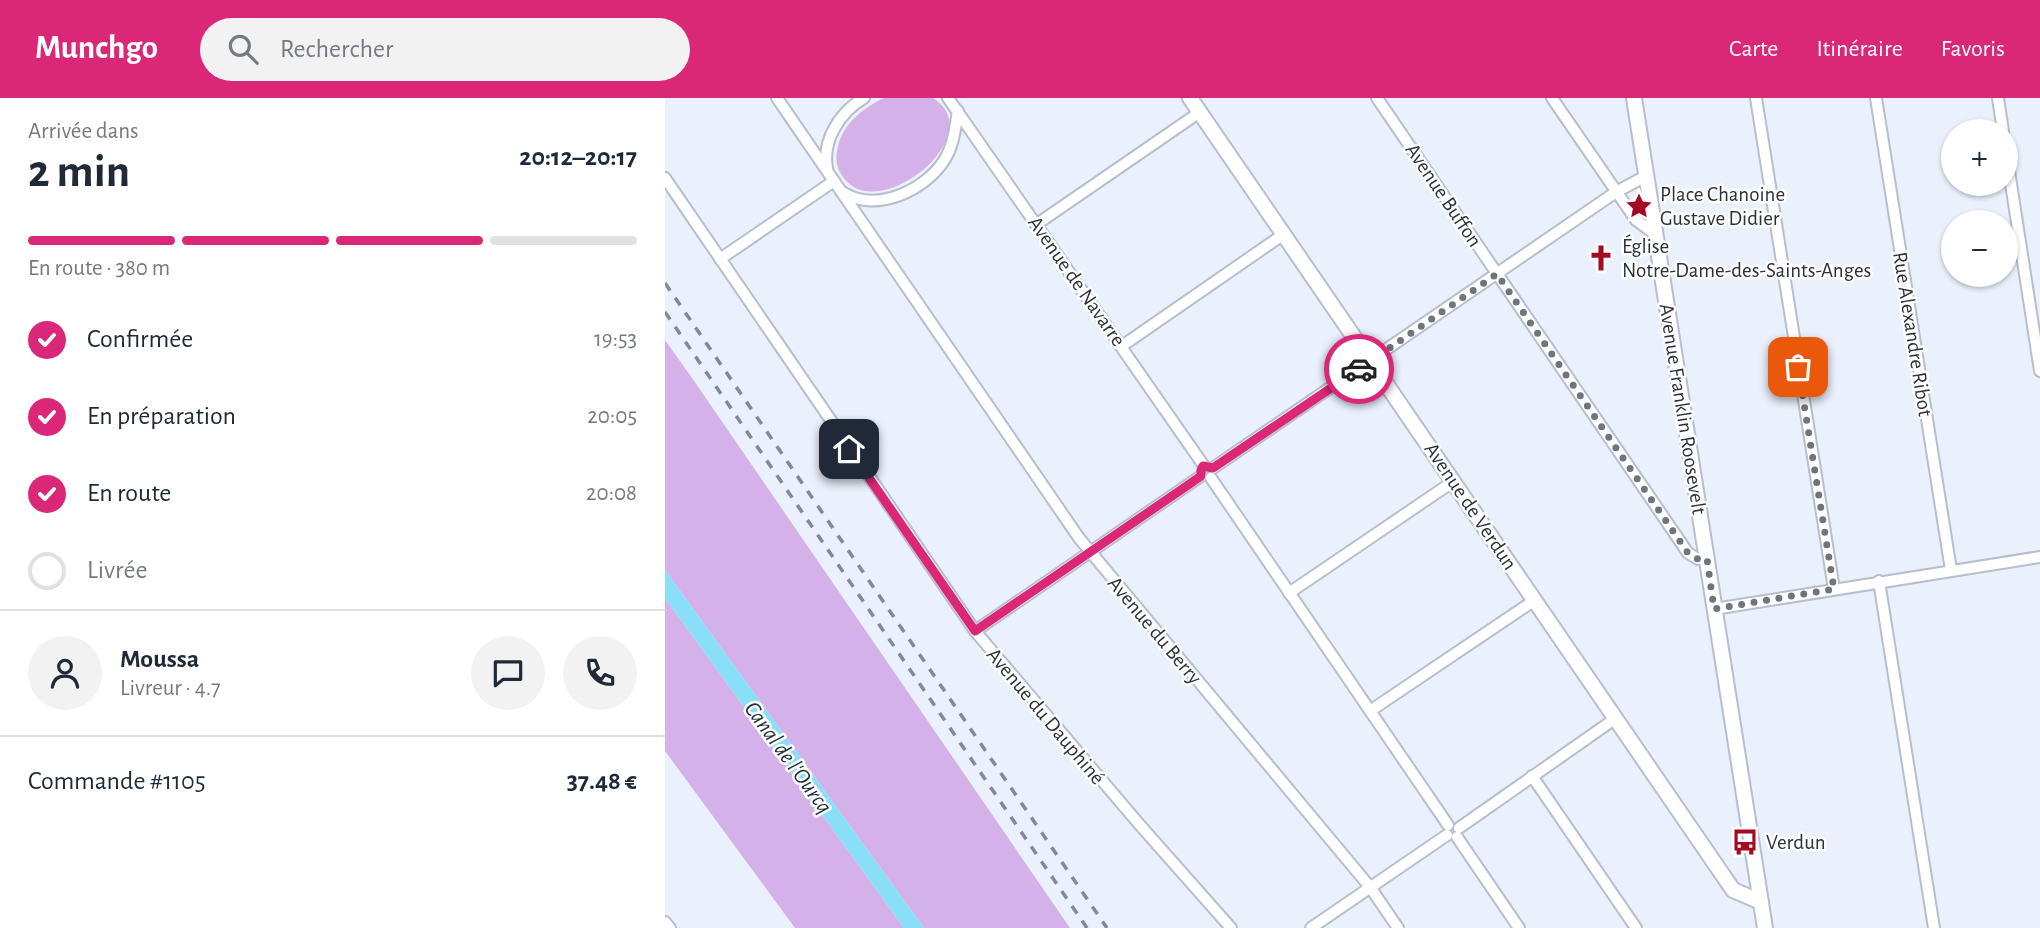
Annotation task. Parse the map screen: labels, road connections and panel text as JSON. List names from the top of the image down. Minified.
{"streets":{"street":["Avenue Buffon","Avenue de Navarre","Rue Alexandre Ribot","Avenue Franklin Roosevelt","Avenue de Verdun","Avenue du Berry","Avenue du Dauphiné"]},"crossings":[["Avenue Buffon","Avenue Franklin Roosevelt"],["Avenue Franklin Roosevelt","Avenue de Verdun"]],"water":["Canal de l'Ourcq"],"places":{"place":["Place Chanoine Gustave Didier"],"church":["Église Notre-Dame-des-Saints-Anges"],"bus stop":["Verdun"]},"page":{"header":"Munchgo","search":"Rechercher","nav":["Carte","Itinéraire","Favoris"],"heading":["2 min","Arrivée dans","20:12–20:17"],"panel":["Moussa","Livreur · 4.7","Commande #1105","37.48 €"],"map_buttons":["+","−"],"bar":"En route · 380 m","list":[["Confirmée","19:53"],["En préparation","20:05"],["En route","20:08"],"Livrée"]}}
